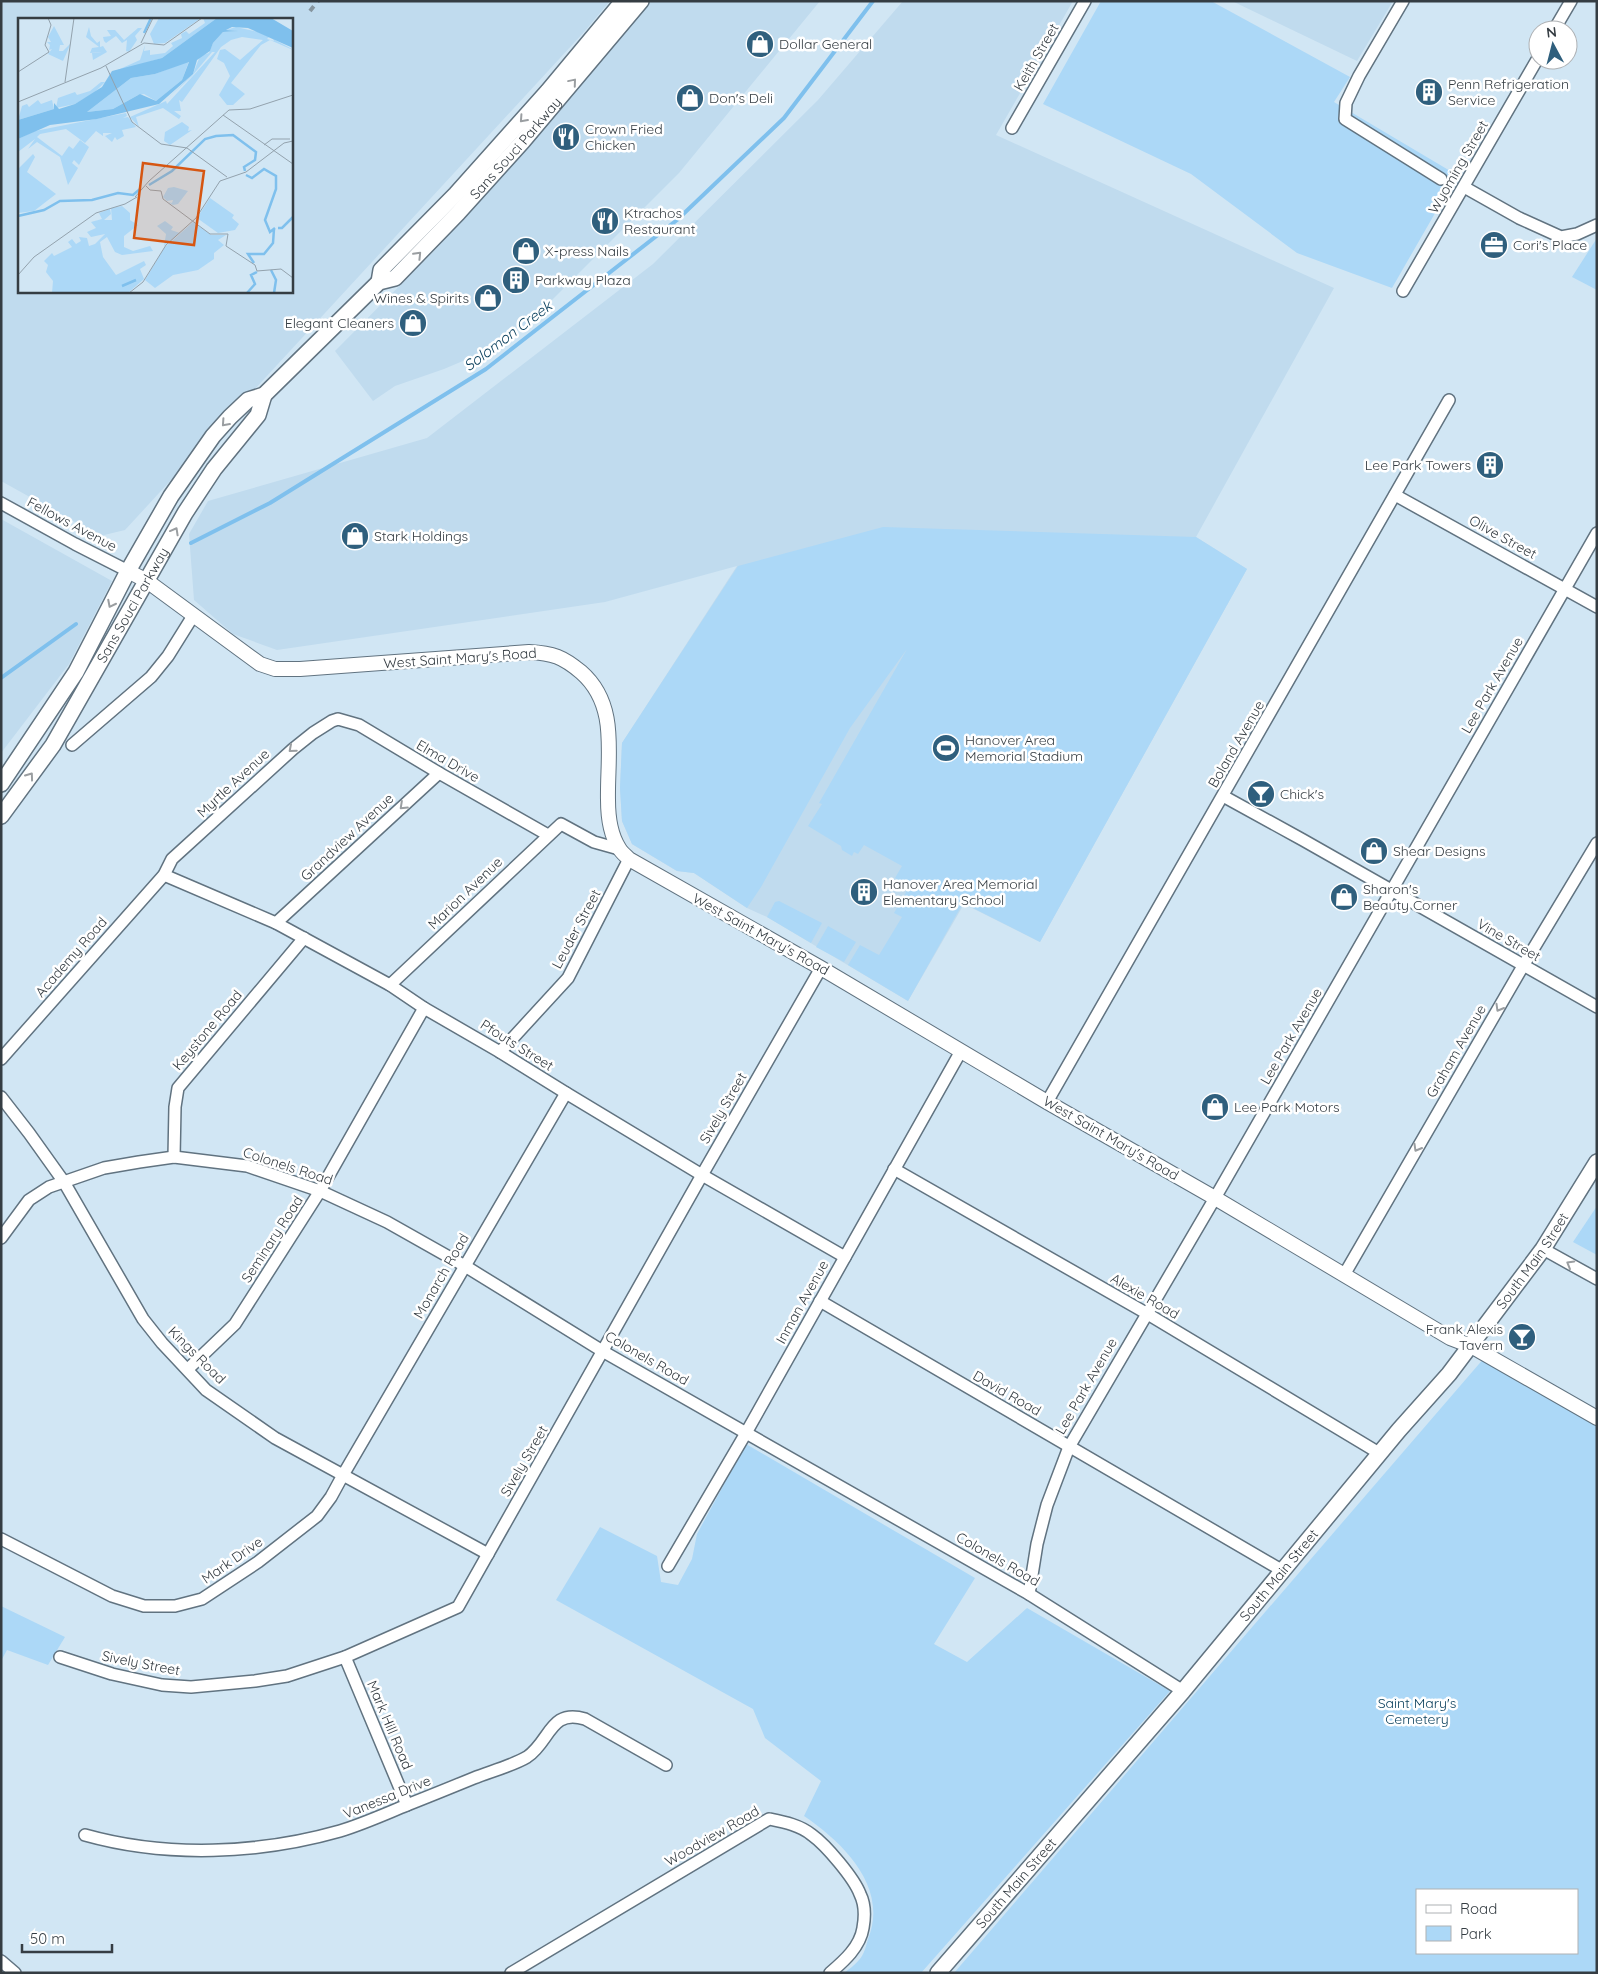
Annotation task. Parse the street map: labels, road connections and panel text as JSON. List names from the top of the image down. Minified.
{"streets":{"main road":["Sans Souci Parkway","South Main Street"],"street":["Keith Street","Wyoming Street","Fellows Avenue","Olive Street","West Saint Mary's Road","Lee Park Avenue","Boland Avenue","Elma Drive","Myrtle Avenue","Grandview Avenue","Marion Avenue","Leuder Street","Vine Street","Academy Road","Keystone Road","Pfouts Street","Graham Avenue","Sively Street","Colonels Road","Seminary Road","Monarch Road","Alexie Road","Inman Avenue","Kings Road","David Road","Mark Drive","Mark Hill Road","Vanessa Drive","Woodview Road"]},"crossings":[["Sans Souci Parkway","Fellows Avenue"],["Sans Souci Parkway","West Saint Mary's Road"],["Fellows Avenue","West Saint Mary's Road"],["Olive Street","Lee Park Avenue"],["Olive Street","Boland Avenue"],["West Saint Mary's Road","Lee Park Avenue"],["West Saint Mary's Road","Boland Avenue"],["West Saint Mary's Road","Marion Avenue"],["West Saint Mary's Road","Leuder Street"],["West Saint Mary's Road","Graham Avenue"],["West Saint Mary's Road","Sively Street"],["West Saint Mary's Road","South Main Street"],["West Saint Mary's Road","Inman Avenue"],["Lee Park Avenue","Vine Street"],["Lee Park Avenue","Colonels Road"],["Lee Park Avenue","Alexie Road"],["Lee Park Avenue","David Road"],["Boland Avenue","Vine Street"],["Elma Drive","Myrtle Avenue"],["Elma Drive","Grandview Avenue"],["Elma Drive","Marion Avenue"],["Myrtle Avenue","Academy Road"],["Myrtle Avenue","Pfouts Street"],["Grandview Avenue","Pfouts Street"],["Marion Avenue","Pfouts Street"],["Leuder Street","Pfouts Street"],["Vine Street","Graham Avenue"],["Academy Road","Pfouts Street"],["Keystone Road","Pfouts Street"],["Keystone Road","Colonels Road"],["Pfouts Street","Sively Street"],["Pfouts Street","Seminary Road"],["Pfouts Street","Monarch Road"],["Pfouts Street","Inman Avenue"],["Sively Street","Colonels Road"],["Sively Street","Kings Road"],["Sively Street","Mark Hill Road"],["Colonels Road","Seminary Road"],["Colonels Road","South Main Street"],["Colonels Road","Monarch Road"],["Colonels Road","Inman Avenue"],["Colonels Road","Kings Road"],["Seminary Road","Kings Road"],["South Main Street","Alexie Road"],["South Main Street","David Road"],["Monarch Road","Kings Road"],["Monarch Road","Mark Drive"],["Alexie Road","Inman Avenue"],["Inman Avenue","David Road"],["Kings Road","Mark Drive"],["Mark Hill Road","Vanessa Drive"]],"one_way":["Myrtle Avenue","Grandview Avenue","Graham Avenue"],"water":["Solomon Creek"],"parks":["Saint Mary's Cemetery"],"places":{"shop":["Dollar General","Don's Deli","X-press Nails","Wines & Spirits","Elegant Cleaners","Stark Holdings","Shear Designs","Sharon's Beauty Corner","Lee Park Motors"],"building":["Penn Refrigeration Service","Parkway Plaza","Lee Park Towers","Hanover Area Memorial Elementary School"],"restaurant":["Crown Fried Chicken","Ktrachos Restaurant"],"office":["Cori's Place"],"sports":["Hanover Area Memorial Stadium"],"bar":["Chick's","Frank Alexis Tavern"]},"legend":["Road","Park"],"scale_bar":"50 m","north":"top"}
